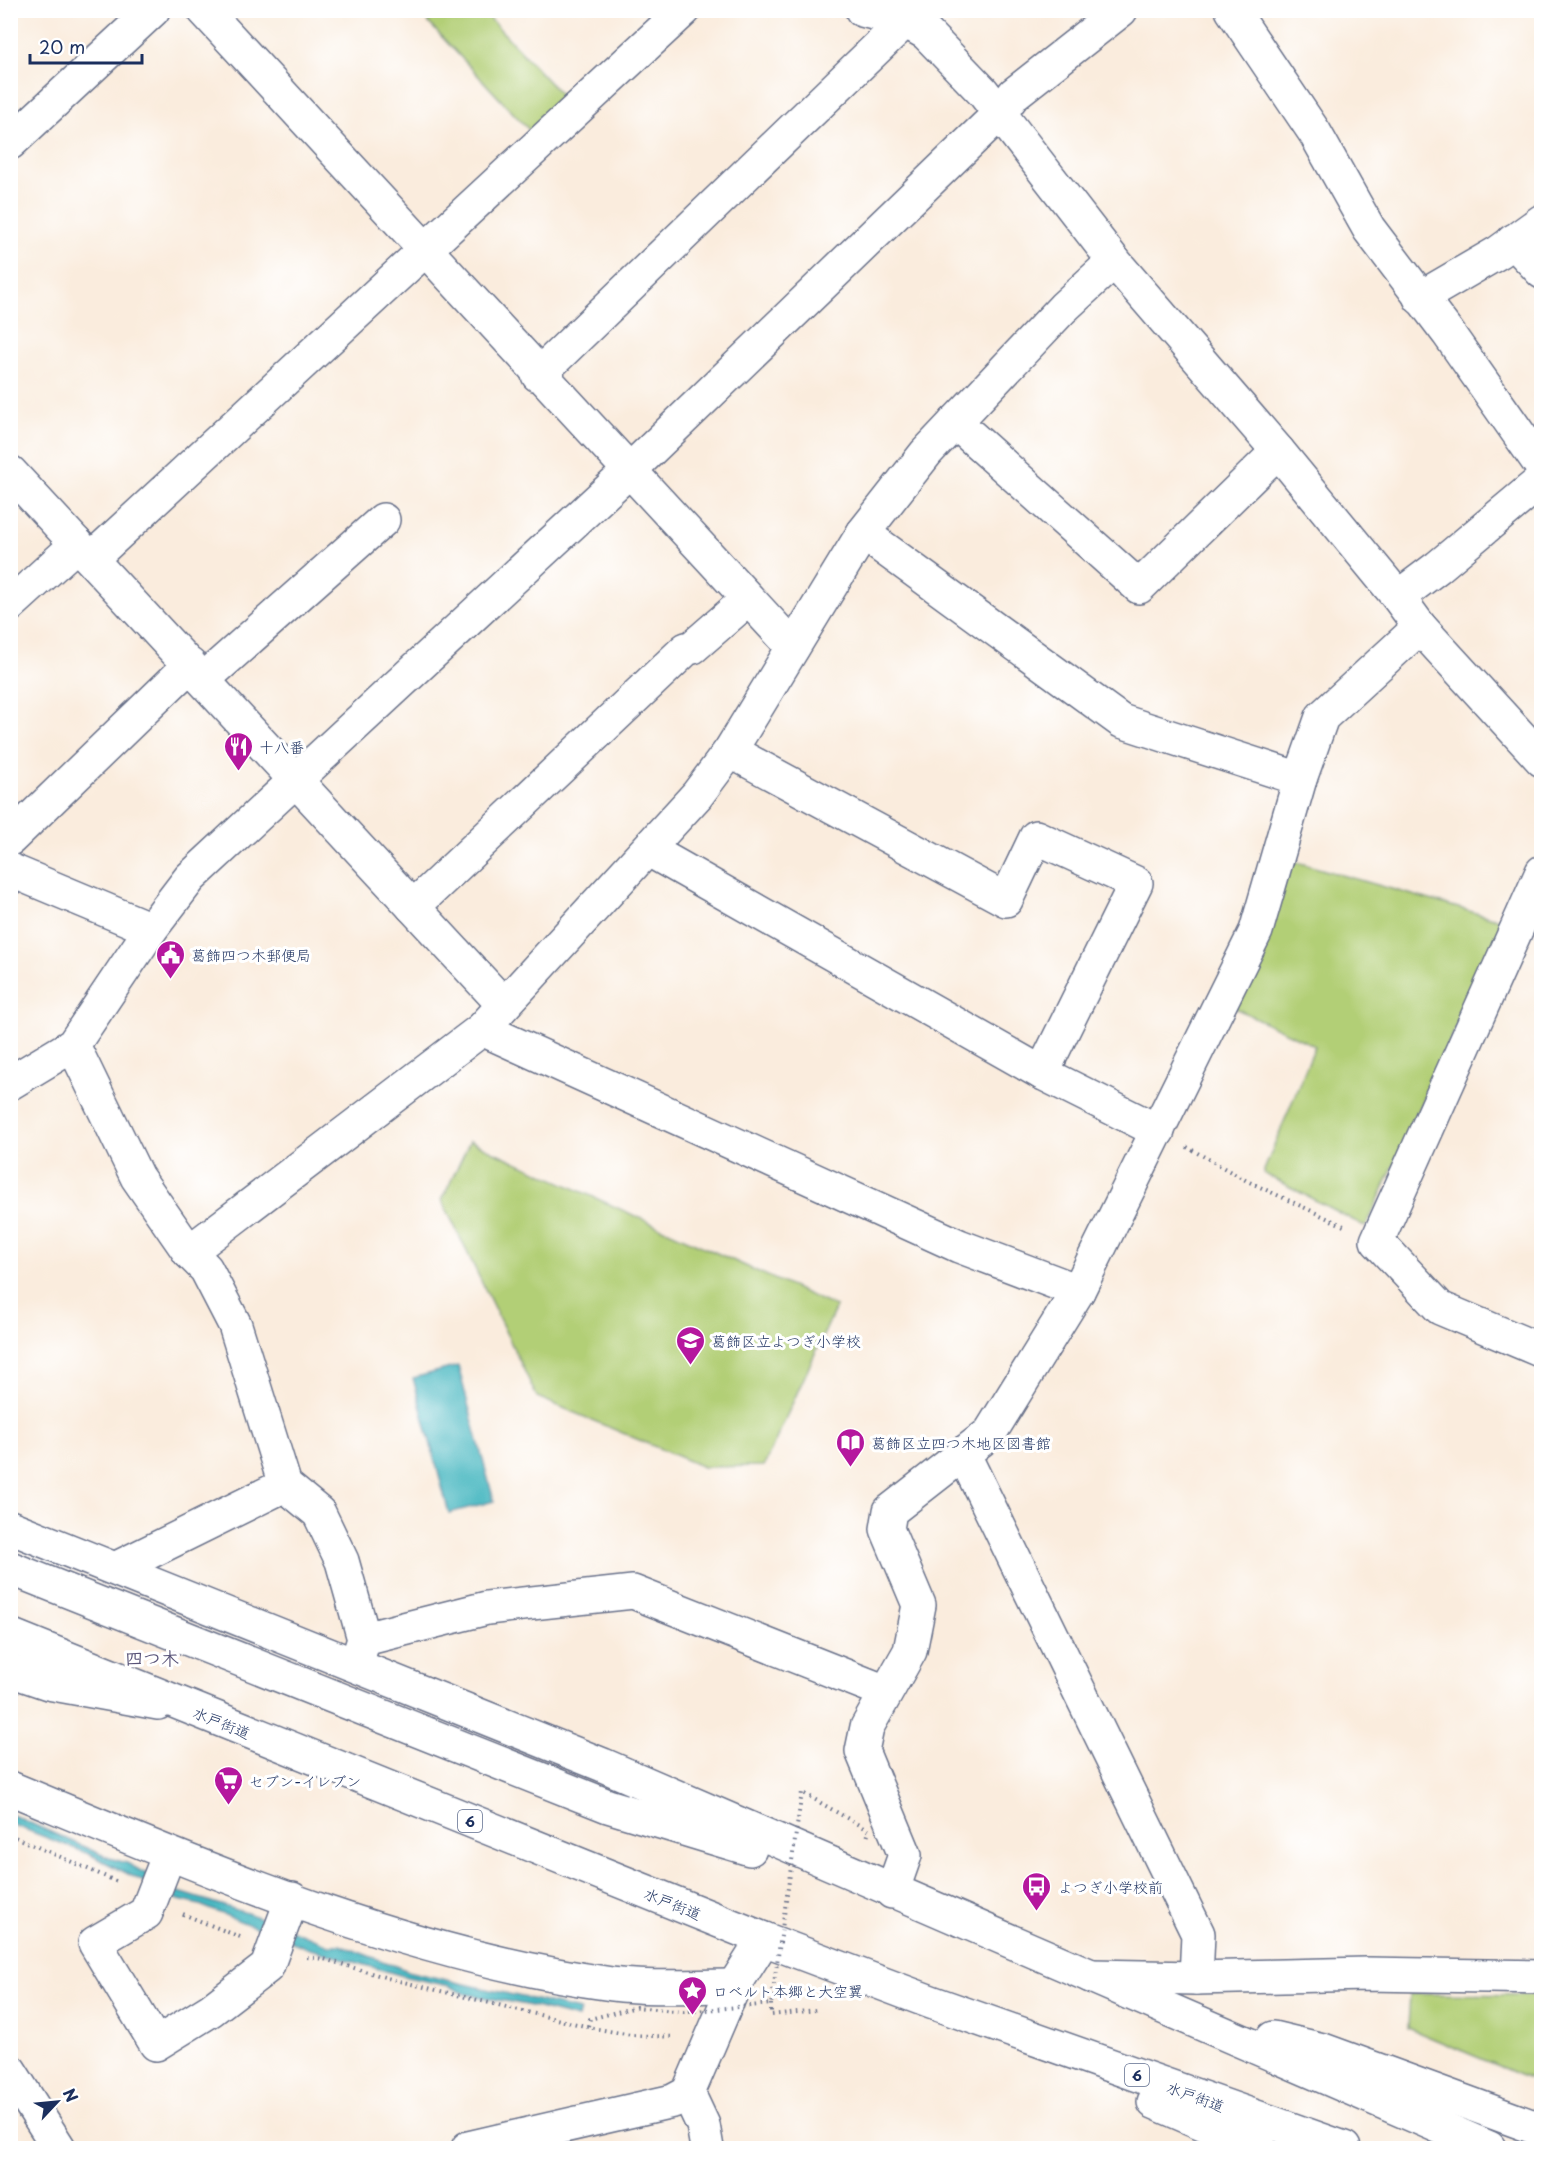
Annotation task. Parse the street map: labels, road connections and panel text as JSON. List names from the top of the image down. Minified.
{"streets":{"main road":["水戸街道","6"]},"districts":["四つ木"],"places":{"restaurant":["十八番"],"public building":["葛飾四つ木郵便局"],"school or university":["葛飾区立よつぎ小学校"],"library":["葛飾区立四つ木地区図書館"],"supermarket":["セブン-イレブン"],"bus stop":["よつぎ小学校前"],"place":["ロベルト本郷と大空翼"]},"scale_bar":"20 m","north":"top right"}
